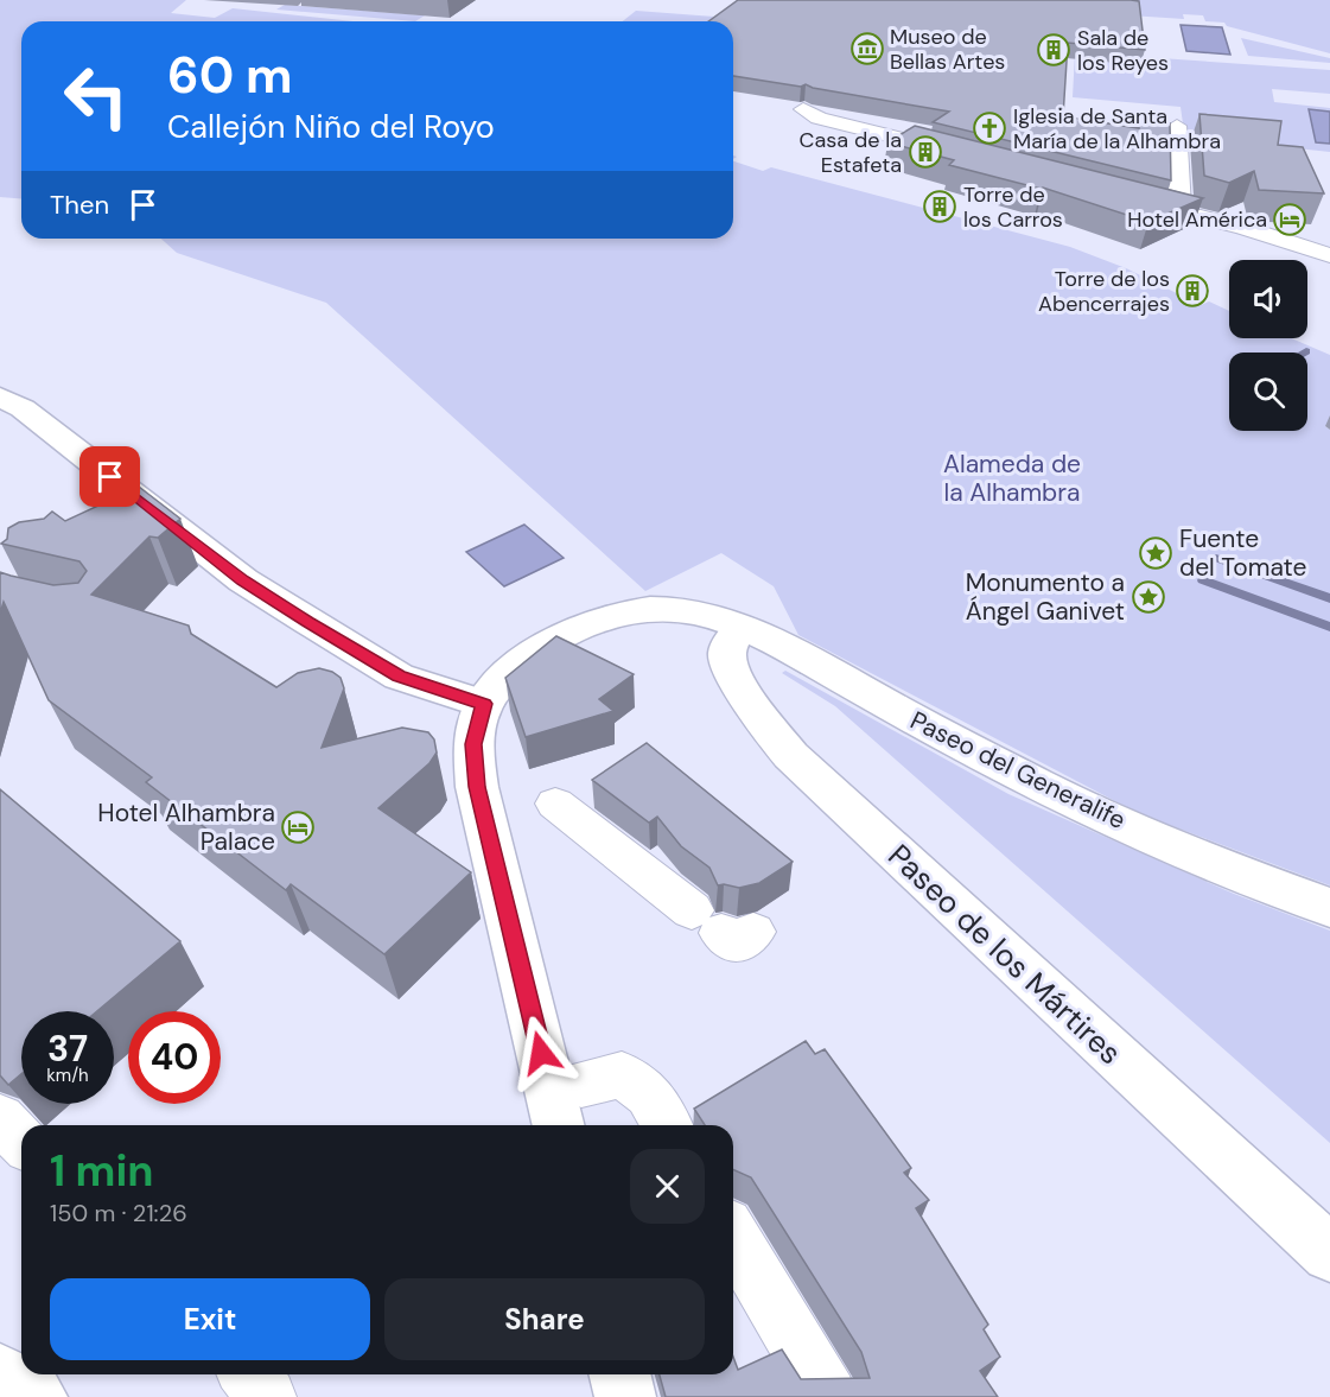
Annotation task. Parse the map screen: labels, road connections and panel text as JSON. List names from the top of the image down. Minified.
{"streets":{"street":["Paseo del Generalife","Paseo de los Mártires"]},"crossings":[["Paseo del Generalife","Paseo de los Mártires"]],"parks":["Alameda de la Alhambra"],"places":{"museum":["Museo de Bellas Artes"],"building":["Sala de los Reyes","Casa de la Estafeta","Torre de los Carros","Torre de los Abencerrajes"],"church":["Iglesia de Santa María de la Alhambra"],"hotel":["Hotel América","Hotel Alhambra Palace"],"place":["Fuente del Tomate","Monumento a Ángel Ganivet"]},"page":{"turn":["60 m","Callejón Niño del Royo"],"then":"Then","speed":"37 km/h","limit":"40","heading":["1 min","150 m · 21:26"],"buttons":["Exit","Share"]}}
